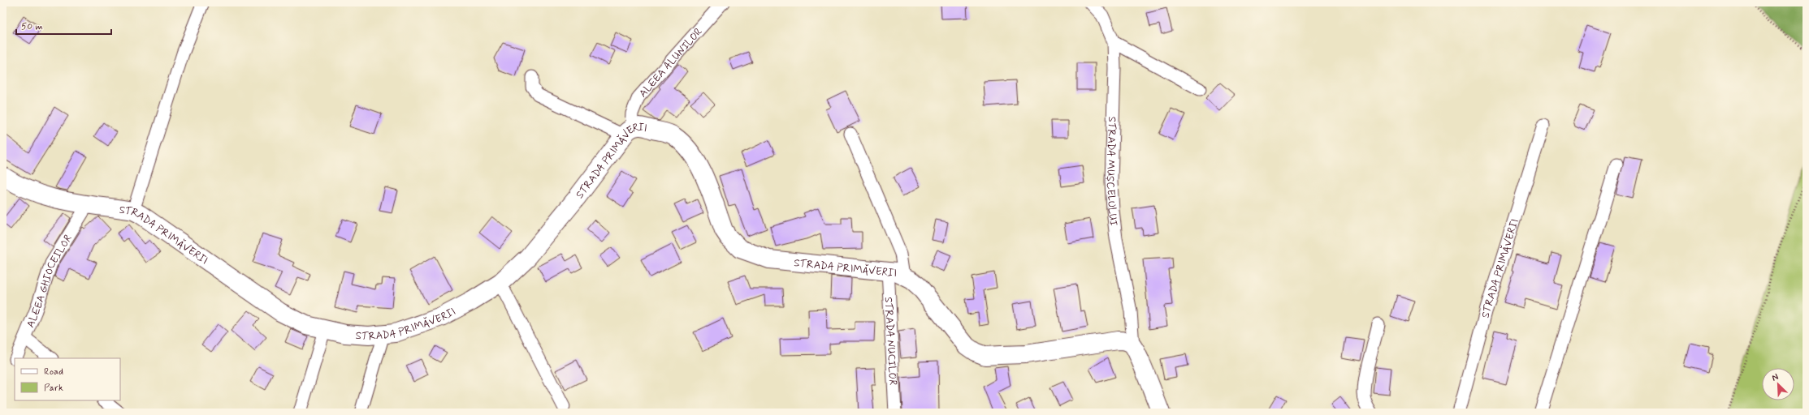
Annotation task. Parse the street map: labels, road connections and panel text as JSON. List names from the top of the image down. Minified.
{"streets":{"street":["ALEEA ALUNILOR","STRADA PRIMĂVERII","STRADA MUȘCELULUI","ALEEA GHIOCEILOR","STRADA NUCILOR"]},"crossings":[["ALEEA ALUNILOR","STRADA PRIMĂVERII"],["STRADA PRIMĂVERII","STRADA MUȘCELULUI"],["STRADA PRIMĂVERII","ALEEA GHIOCEILOR"],["STRADA PRIMĂVERII","STRADA NUCILOR"]],"legend":["Road","Park"],"scale_bar":"50 m","north":"top left"}
